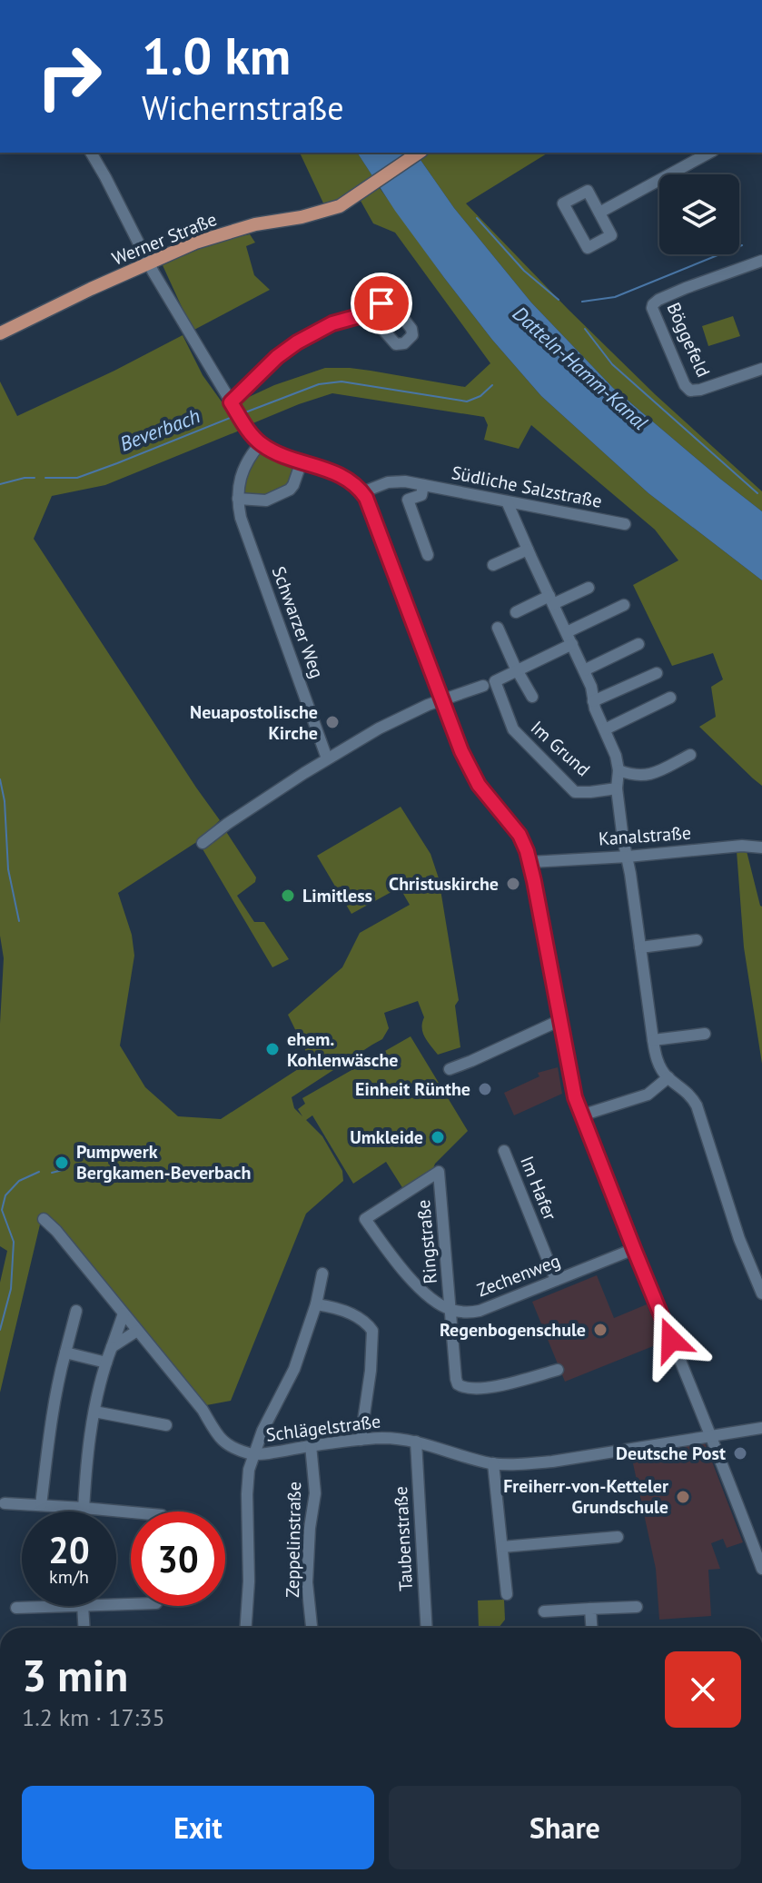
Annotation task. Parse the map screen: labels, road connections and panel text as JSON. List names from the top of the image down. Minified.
{"streets":{"main road":["Werner Straße"],"street":["Böggefeld","Südliche Salzstraße","Schwarzer Weg","Im Grund","Kanalstraße","Im Hafer","Ringstraße","Zechenweg","Schlägelstraße","Taubenstraße","Zeppelinstraße"]},"crossings":[["Im Hafer","Zechenweg"],["Ringstraße","Zechenweg"],["Schlägelstraße","Taubenstraße"],["Schlägelstraße","Zeppelinstraße"]],"water":["Datteln-Hamm-Kanal","Beverbach"],"places":["Neuapostolische Kirche","Christuskirche","Limitless","ehem. Kohlenwäsche","Einheit Rünthe","Umkleide","Pumpwerk Bergkamen-Beverbach","Regenbogenschule","Deutsche Post","Freiherr-von-Ketteler Grundschule"],"page":{"turn":["1.0 km","Wichernstraße"],"speed":"20 km/h","limit":"30","heading":["3 min","1.2 km · 17:35"],"buttons":["Exit","Share"]}}
